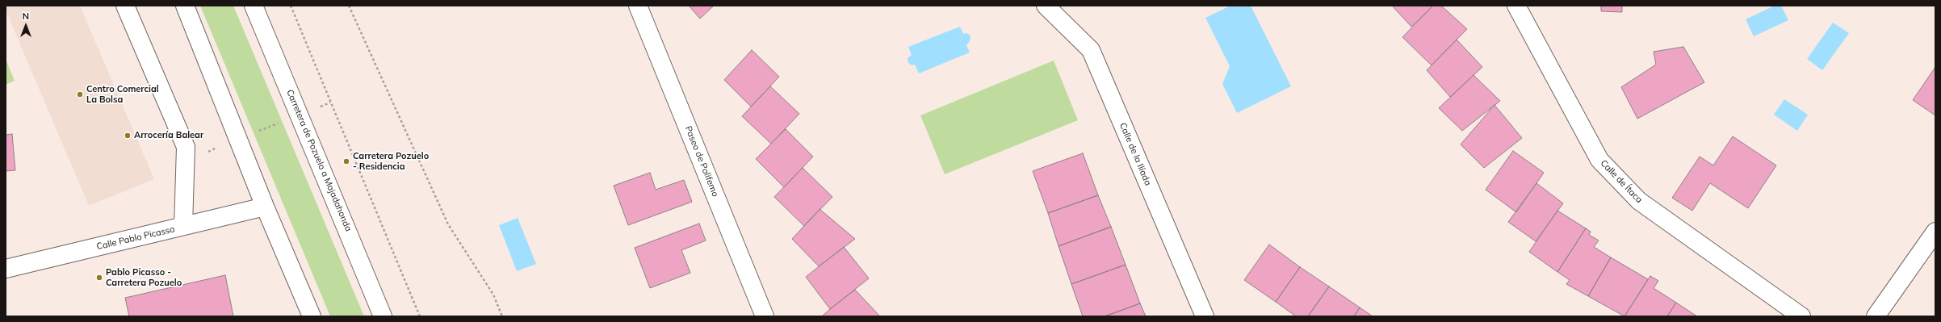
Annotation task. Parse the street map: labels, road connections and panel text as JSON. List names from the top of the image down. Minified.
{"streets":{"street":["Calle de la Ilíada","Carretera de Pozuelo a Majadahonda","Paseo de Polifemo","Calle de Ítaca","Calle Pablo Picasso"]},"places":["Centro Comercial La Bolsa","Arrocería Balear","Carretera Pozuelo - Residencia","Pablo Picasso - Carretera Pozuelo"],"north":"top"}
